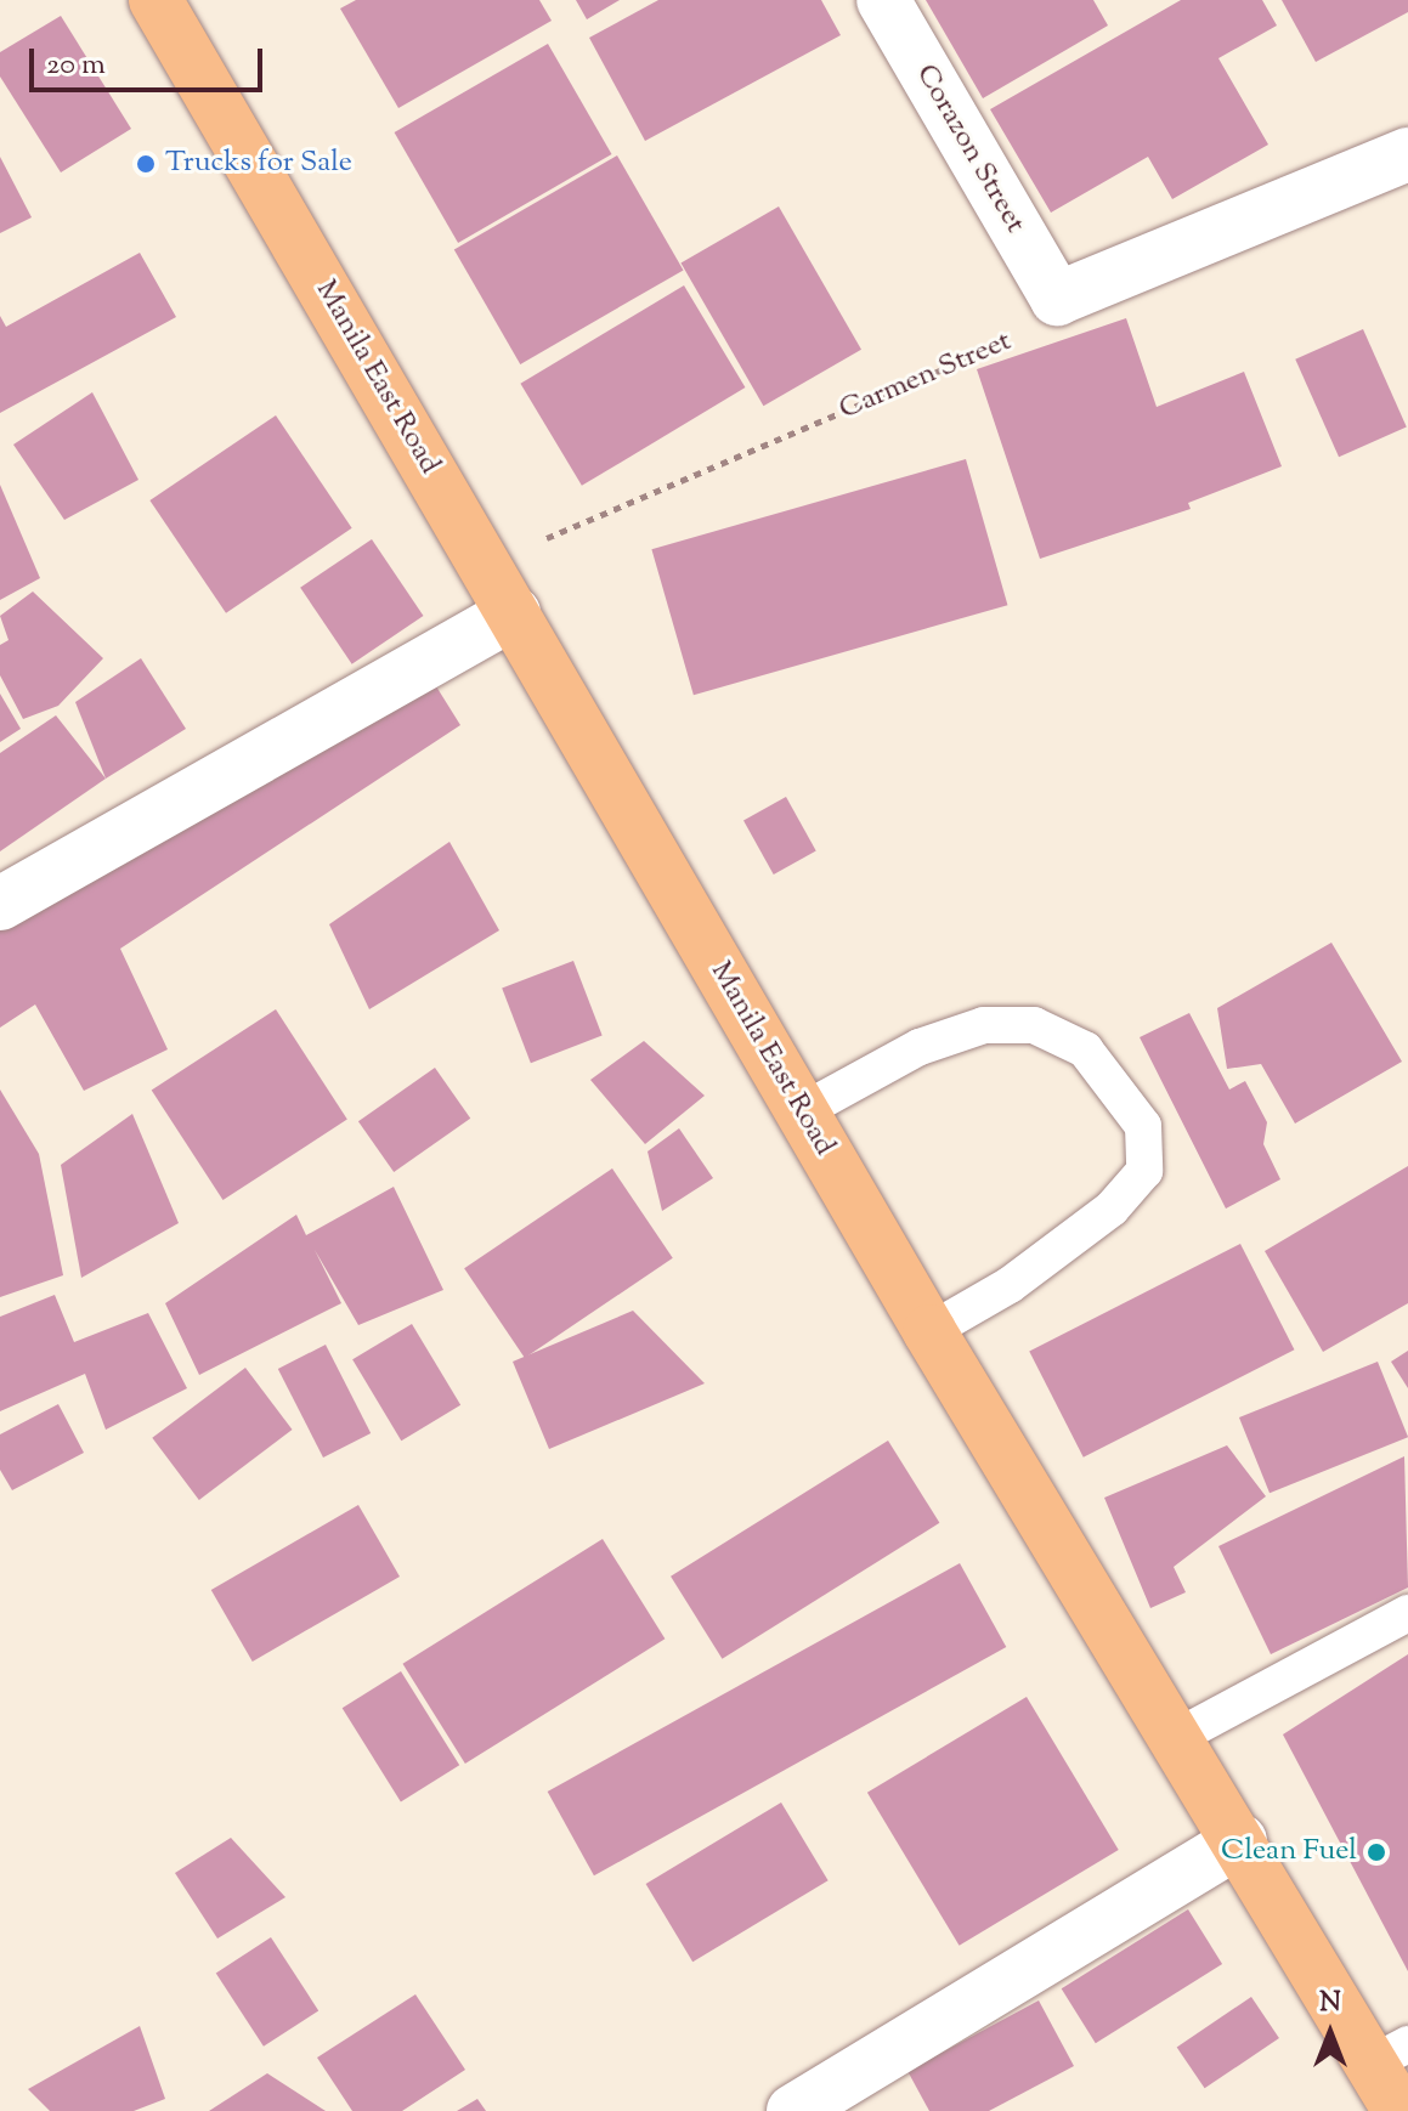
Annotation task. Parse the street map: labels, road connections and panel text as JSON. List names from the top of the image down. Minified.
{"streets":{"main road":["Manila East Road"],"street":["Corazon Street"],"path":["Carmen Street"]},"crossings":[["Corazon Street","Carmen Street"],["Carmen Street","Manila East Road"]],"places":["Trucks for Sale","Clean Fuel"],"scale_bar":"20 m","north":"top"}
